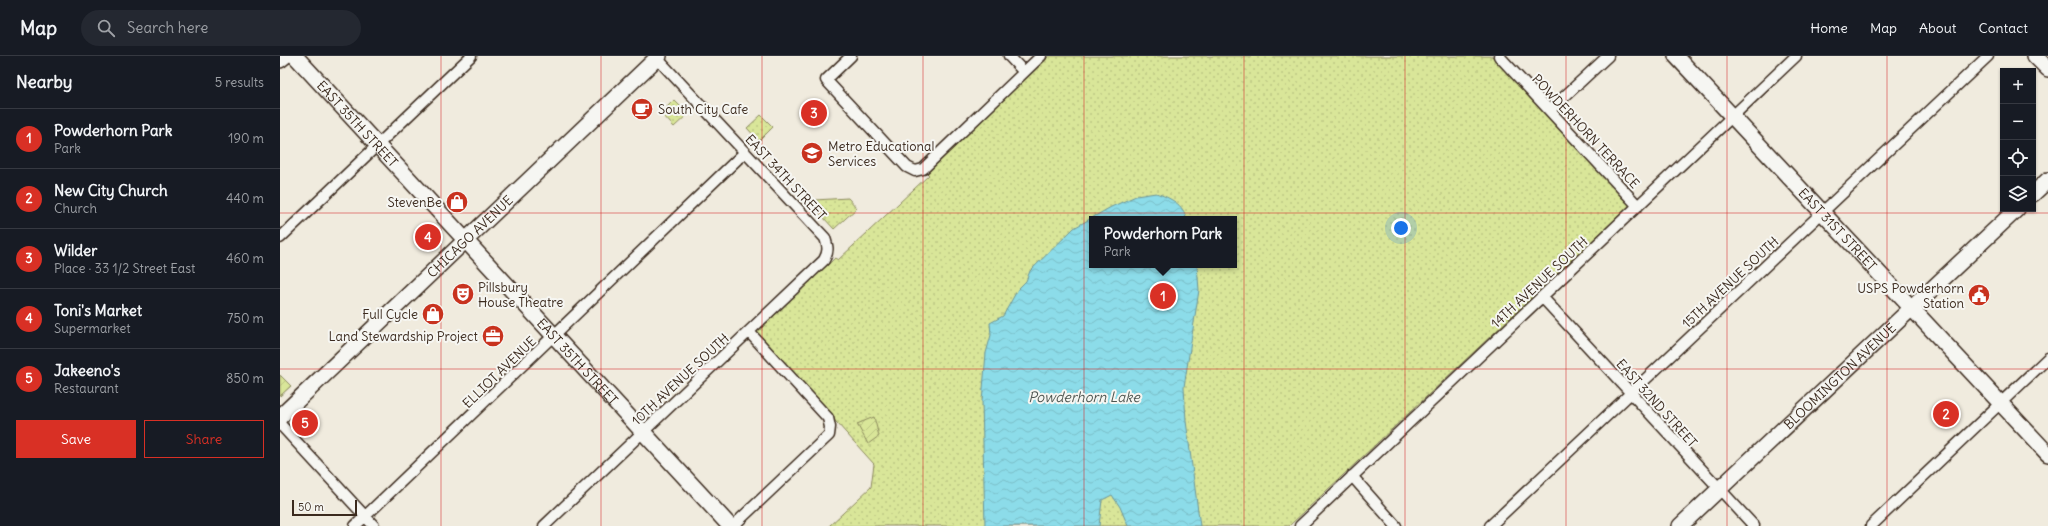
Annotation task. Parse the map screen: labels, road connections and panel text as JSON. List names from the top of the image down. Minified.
{"streets":{"street":["EAST 35TH STREET","POWDERHORN TERRACE","EAST 34TH STREET","EAST 31ST STREET","CHICAGO AVENUE","14TH AVENUE SOUTH","15TH AVENUE SOUTH","ELLIOT AVENUE","BLOOMINGTON AVENUE","10TH AVENUE SOUTH","EAST 32ND STREET"]},"crossings":[["EAST 35TH STREET","CHICAGO AVENUE"],["EAST 35TH STREET","ELLIOT AVENUE"],["EAST 35TH STREET","10TH AVENUE SOUTH"],["POWDERHORN TERRACE","14TH AVENUE SOUTH"],["EAST 34TH STREET","CHICAGO AVENUE"],["EAST 34TH STREET","ELLIOT AVENUE"],["EAST 34TH STREET","10TH AVENUE SOUTH"],["EAST 31ST STREET","14TH AVENUE SOUTH"],["EAST 31ST STREET","15TH AVENUE SOUTH"],["EAST 31ST STREET","BLOOMINGTON AVENUE"],["14TH AVENUE SOUTH","EAST 32ND STREET"],["15TH AVENUE SOUTH","EAST 32ND STREET"],["BLOOMINGTON AVENUE","EAST 32ND STREET"]],"water":["Powderhorn Lake"],"places":{"cafe":["South City Cafe"],"school or university":["Metro Educational Services"],"shop":["StevenBe","Full Cycle"],"theatre":["Pillsbury House Theatre"],"public building":["USPS Powderhorn Station"],"office":["Land Stewardship Project"]},"scale_bar":"50 m","page":{"header":"Map","search":"Search here","nav":["Home","Map","About","Contact"],"heading":["Nearby","5 results"],"map_buttons":["+","−"],"pins":["3","4","1","2","5"],"list":[{"mark":"1","name":"Powderhorn Park","note":"Park","value":"190 m"},{"mark":"2","name":"New City Church","note":"Church","value":"440 m"},{"mark":"3","name":"Wilder","note":"Place · 33 1/2 Street East","value":"460 m"},{"mark":"4","name":"Toni's Market","note":"Supermarket","value":"750 m"},{"mark":"5","name":"Jakeeno's","note":"Restaurant","value":"850 m"}],"popup":["Powderhorn Park","Park"],"buttons":["Save","Share"],"scale":"50 m"}}
